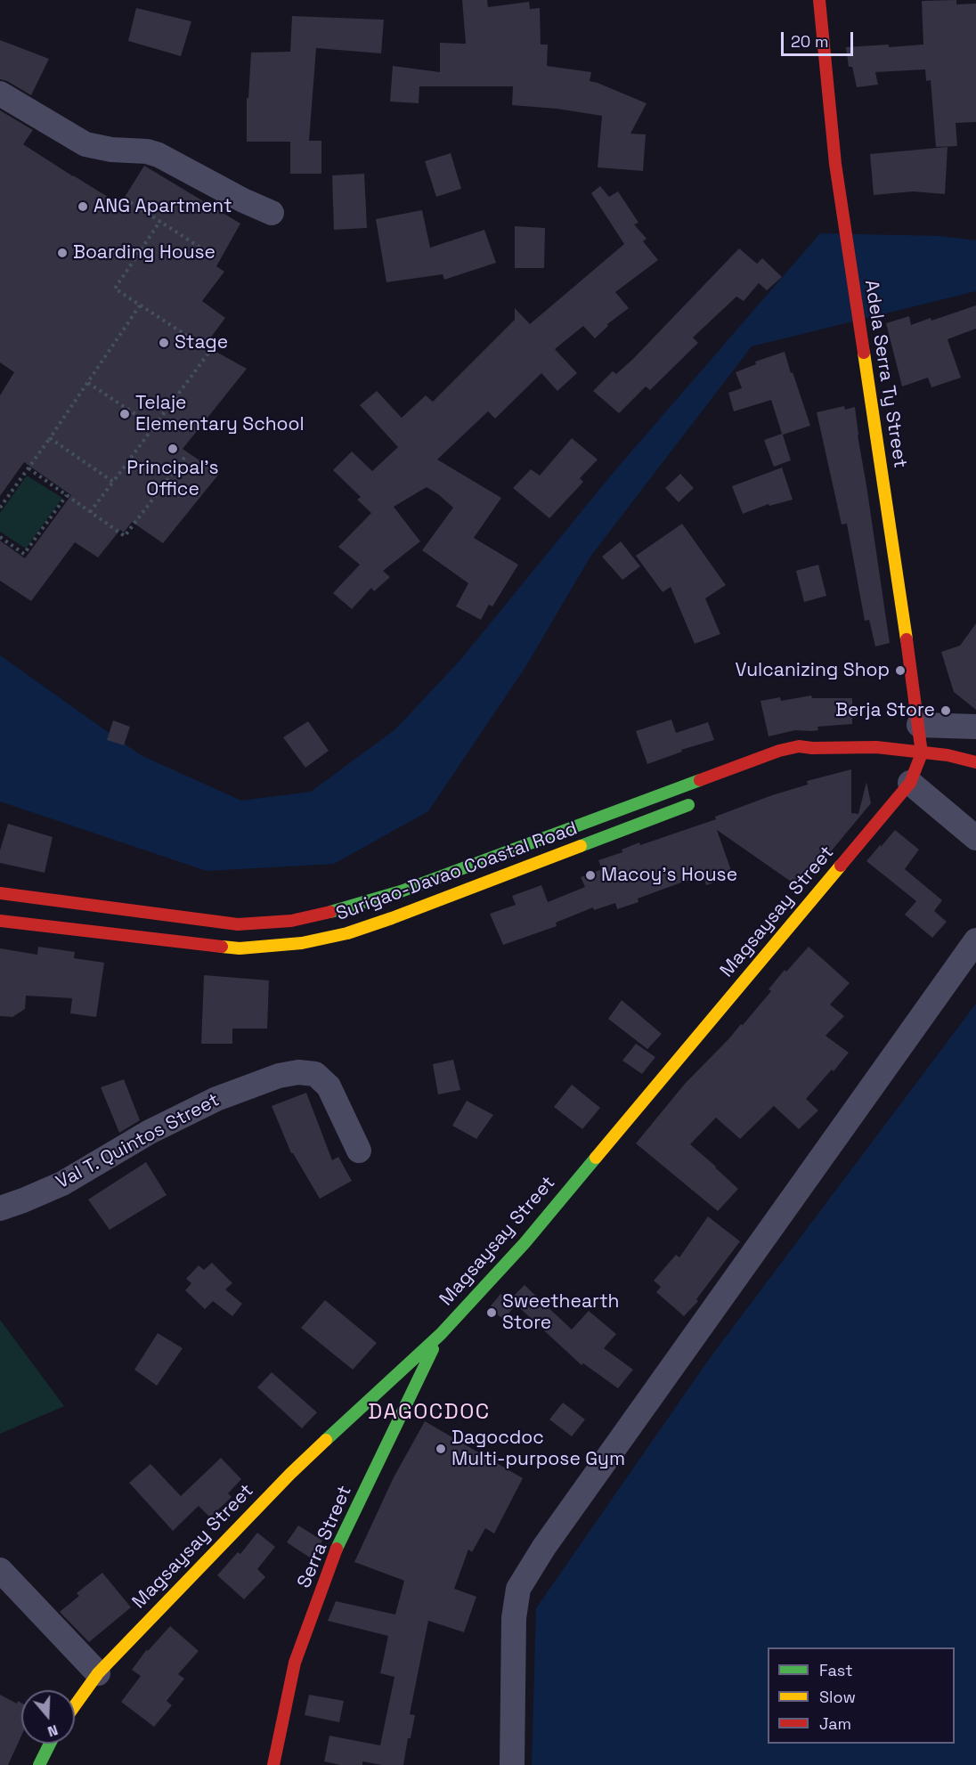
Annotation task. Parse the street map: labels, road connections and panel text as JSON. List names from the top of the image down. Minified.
{"streets":{"main road":["Adela Serra Ty Street","Surigao-Davao Coastal Road","Magsaysay Street","Serra Street"],"street":["Val T. Quintos Street"]},"crossings":[["Adela Serra Ty Street","Surigao-Davao Coastal Road"],["Adela Serra Ty Street","Magsaysay Street"],["Surigao-Davao Coastal Road","Magsaysay Street"],["Magsaysay Street","Serra Street"]],"districts":["DAGOCDOC"],"places":["ANG Apartment","Boarding House","Stage","Telaje Elementary School","Principal's Office","Vulcanizing Shop","Berja Store","Macoy's House","Sweethearth Store","Dagocdoc Multi-purpose Gym"],"legend":["Fast","Slow","Jam"],"scale_bar":"20 m","north":"bottom"}
